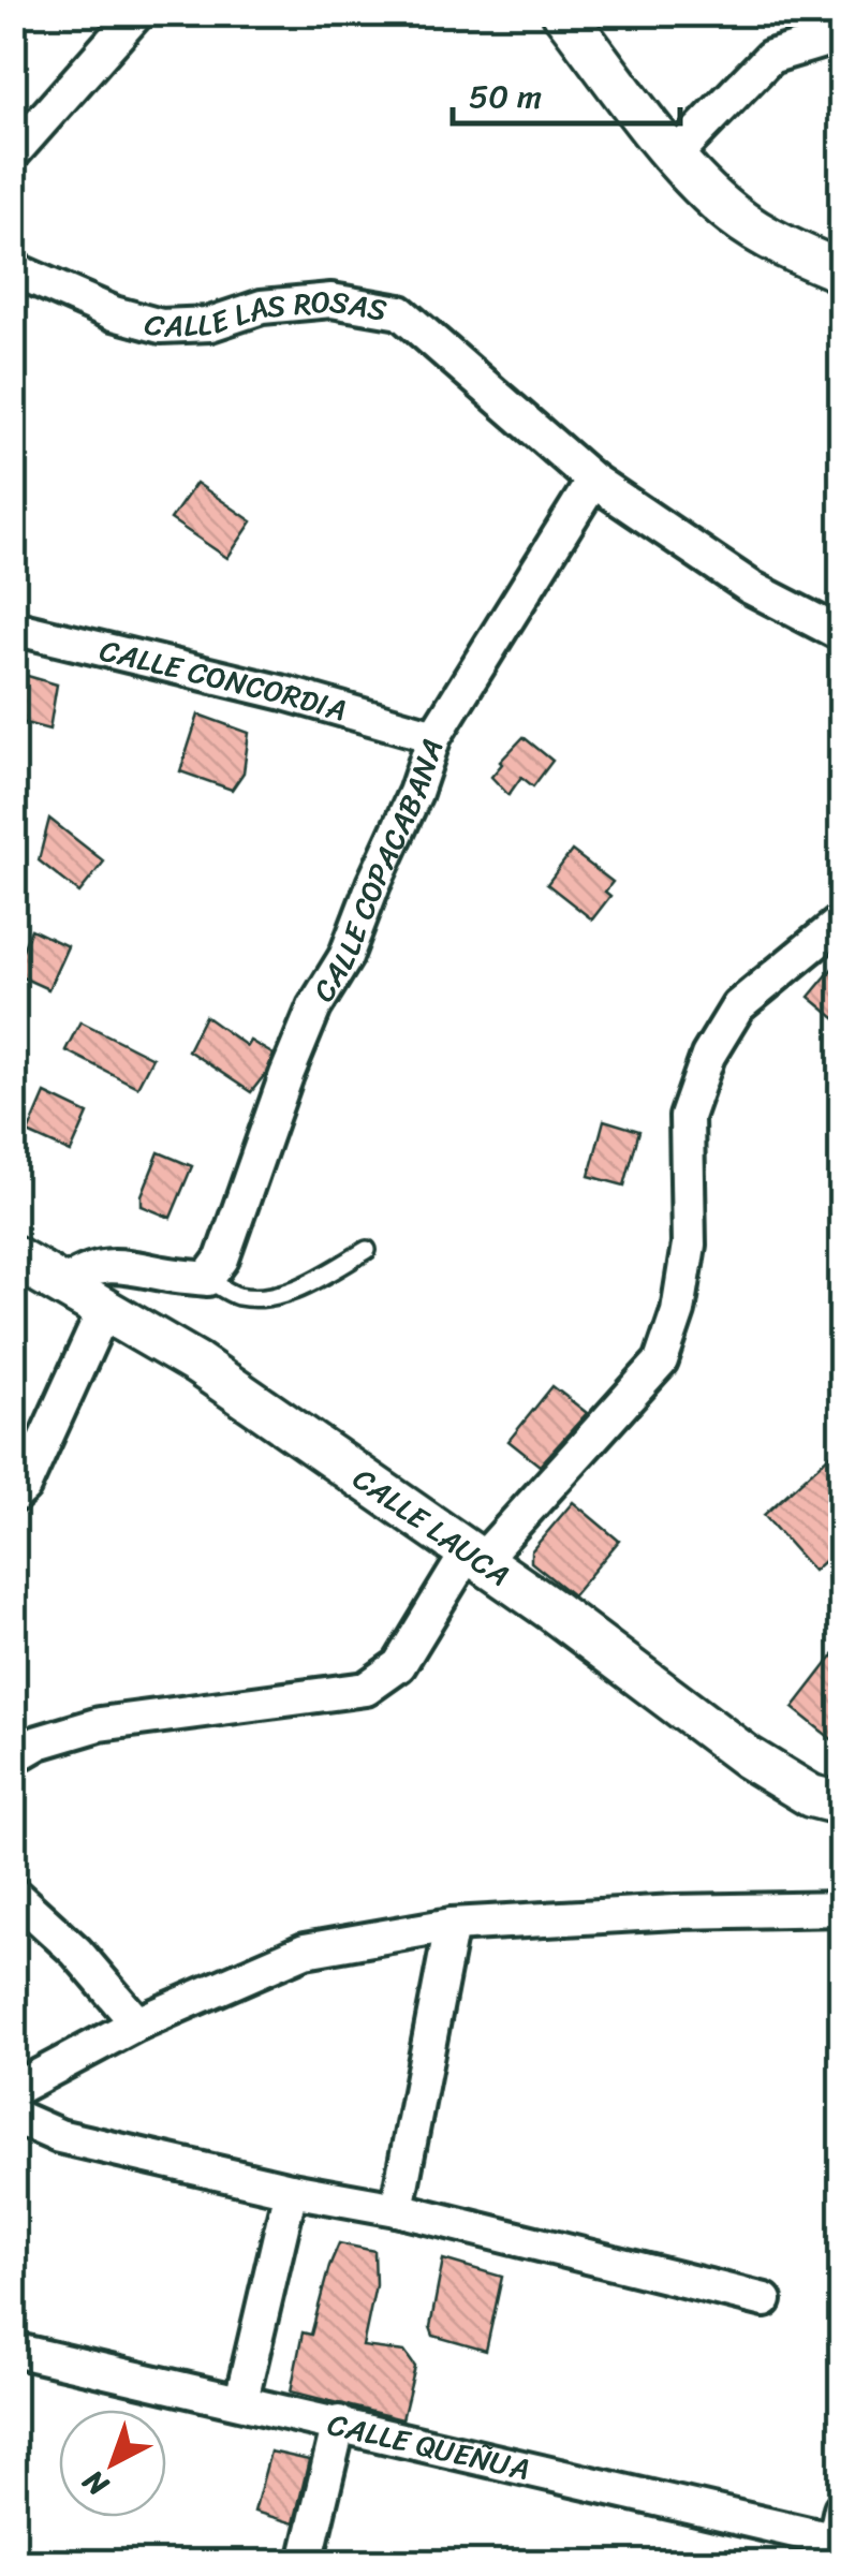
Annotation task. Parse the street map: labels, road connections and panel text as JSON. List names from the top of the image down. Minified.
{"streets":{"street":["CALLE LAS ROSAS","CALLE CONCORDIA","CALLE COPACABANA","CALLE LAUCA","CALLE QUEÑUA"]},"crossings":[["CALLE LAS ROSAS","CALLE COPACABANA"],["CALLE CONCORDIA","CALLE COPACABANA"]],"scale_bar":"50 m","north":"bottom left"}
